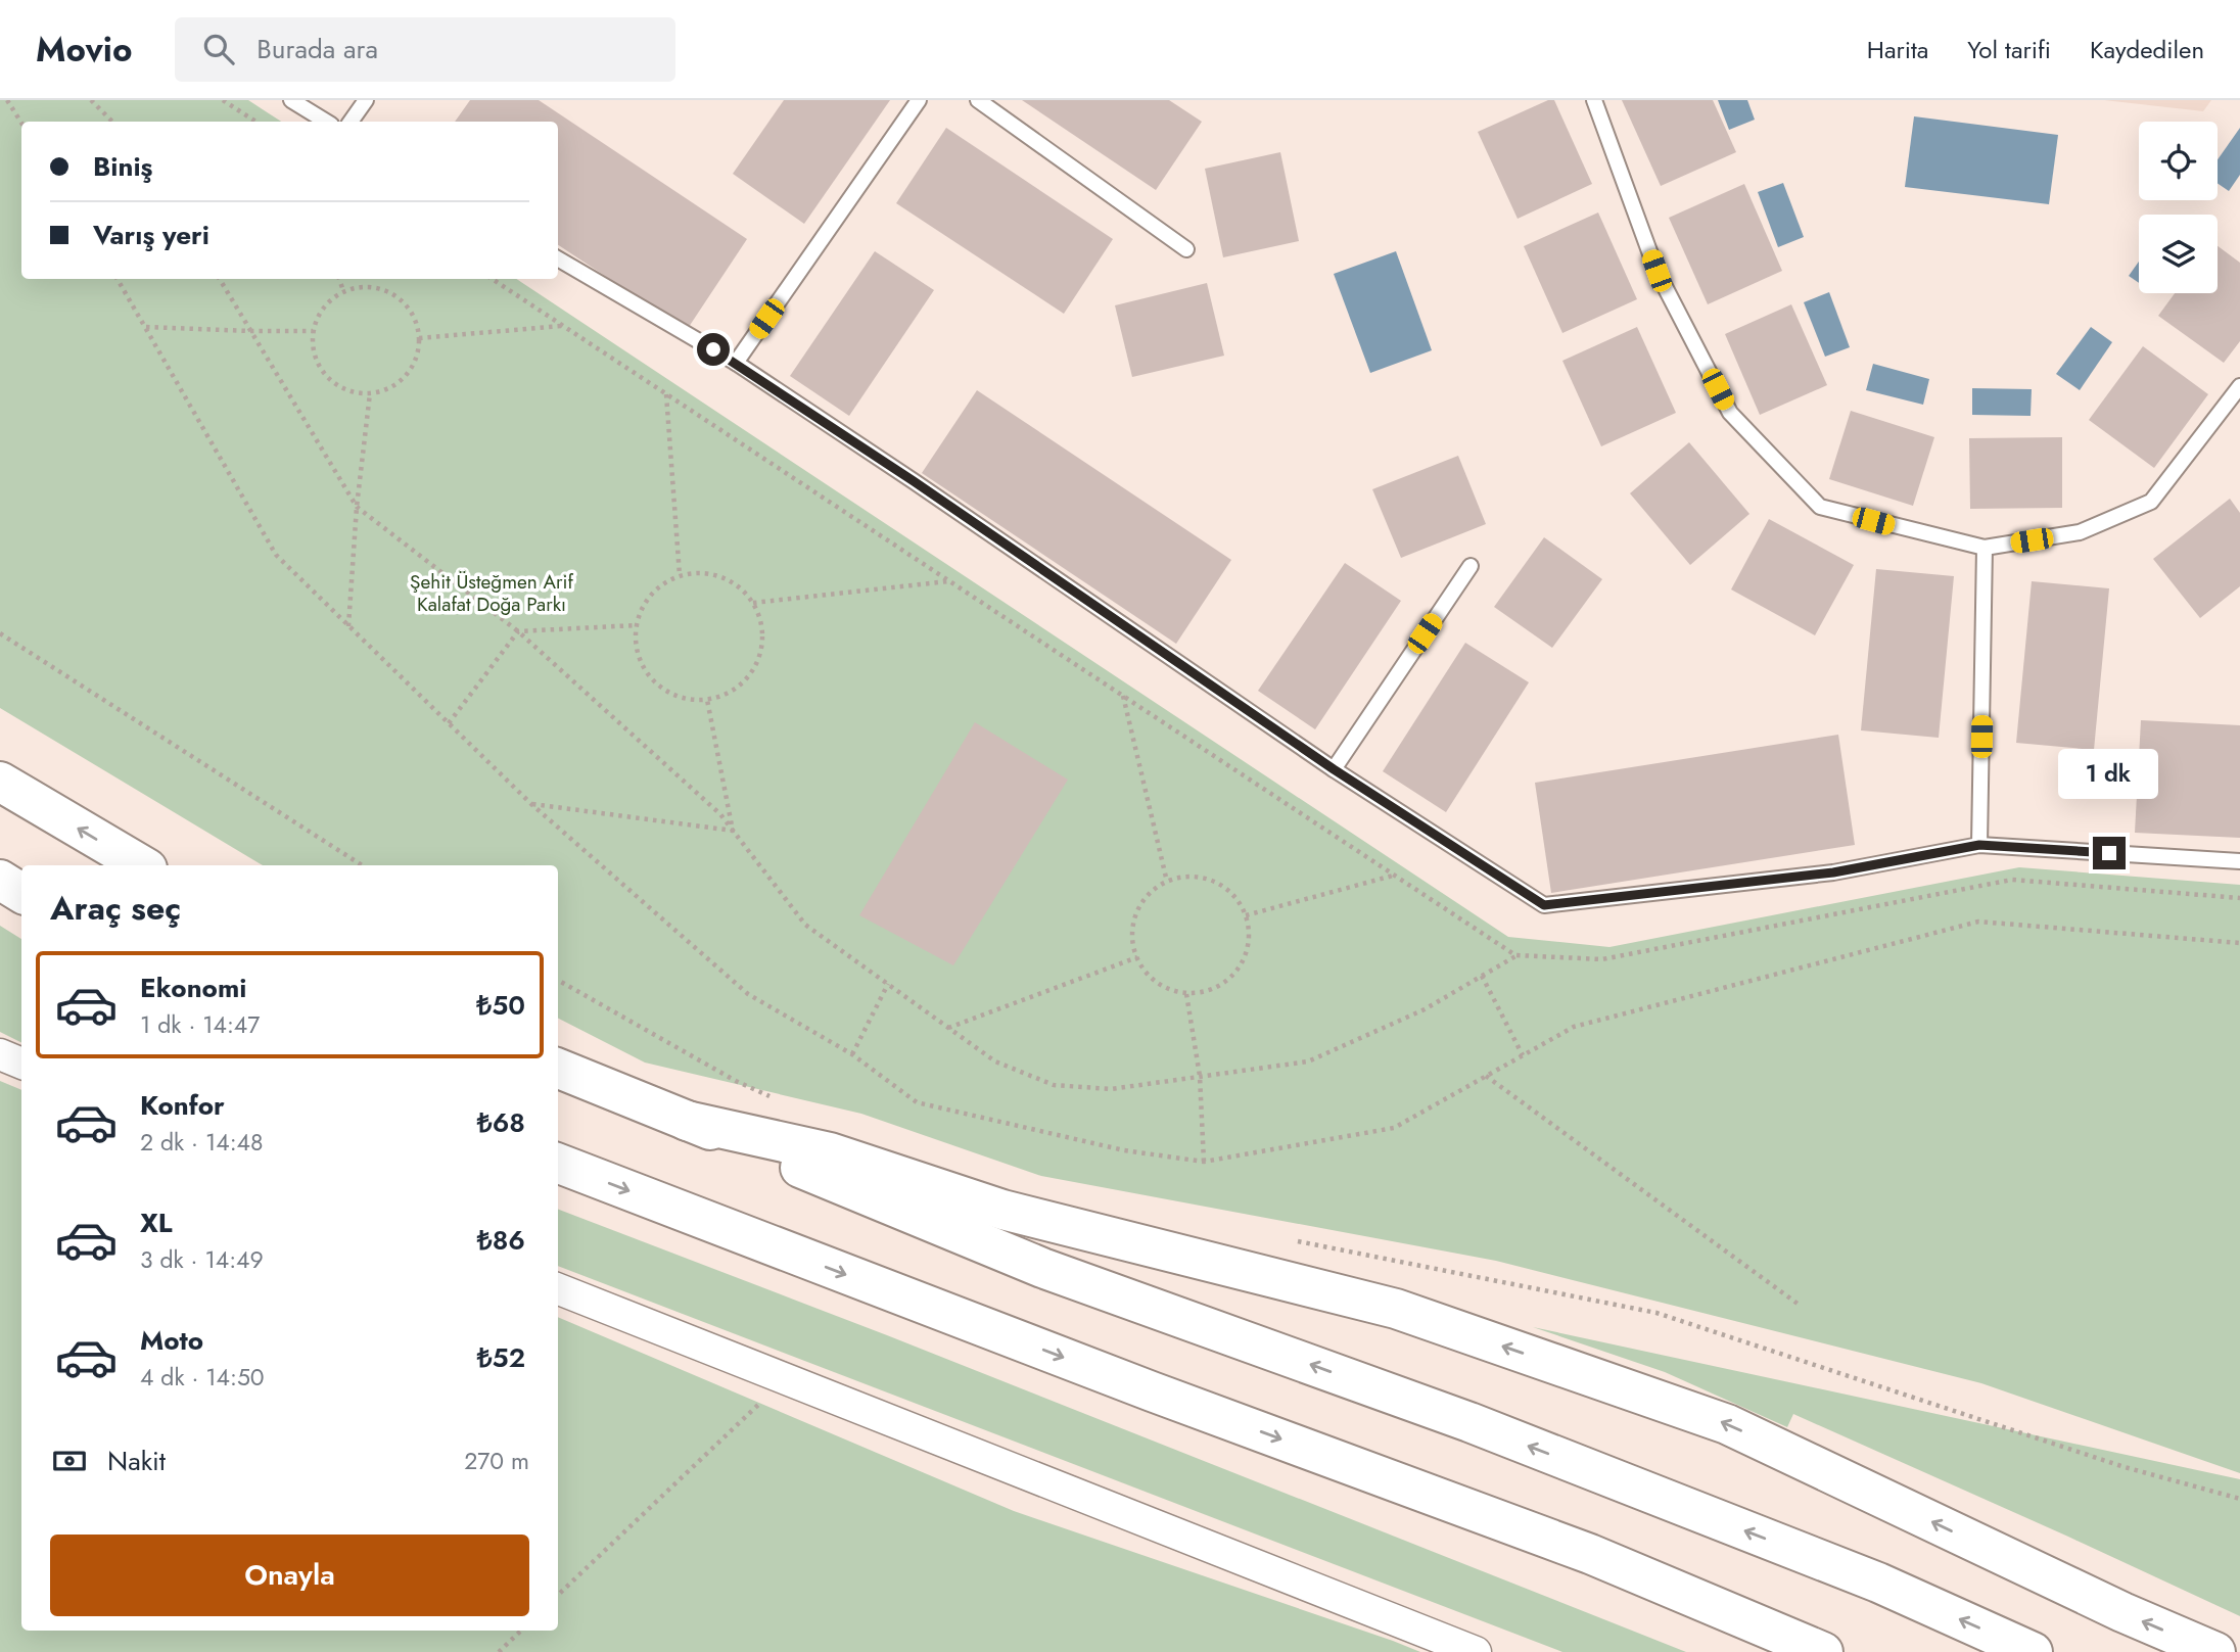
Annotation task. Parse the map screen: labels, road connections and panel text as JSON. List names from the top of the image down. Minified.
{"parks":["Şehit Üsteğmen Arif Kalafat Doğa Parkı"],"page":{"header":"Movio","search":"Burada ara","nav":["Harita","Yol tarifi","Kaydedilen"],"banner":["Biniş","Varış yeri"],"bubble":"1 dk","heading":"Araç seç","list":[{"name":"Ekonomi","note":"1 dk · 14:47","value":"₺50"},{"name":"Konfor","note":"2 dk · 14:48","value":"₺68"},{"name":"XL","note":"3 dk · 14:49","value":"₺86"},{"name":"Moto","note":"4 dk · 14:50","value":"₺52"}],"pay":["Nakit","270 m"],"buttons":"Onayla"}}
